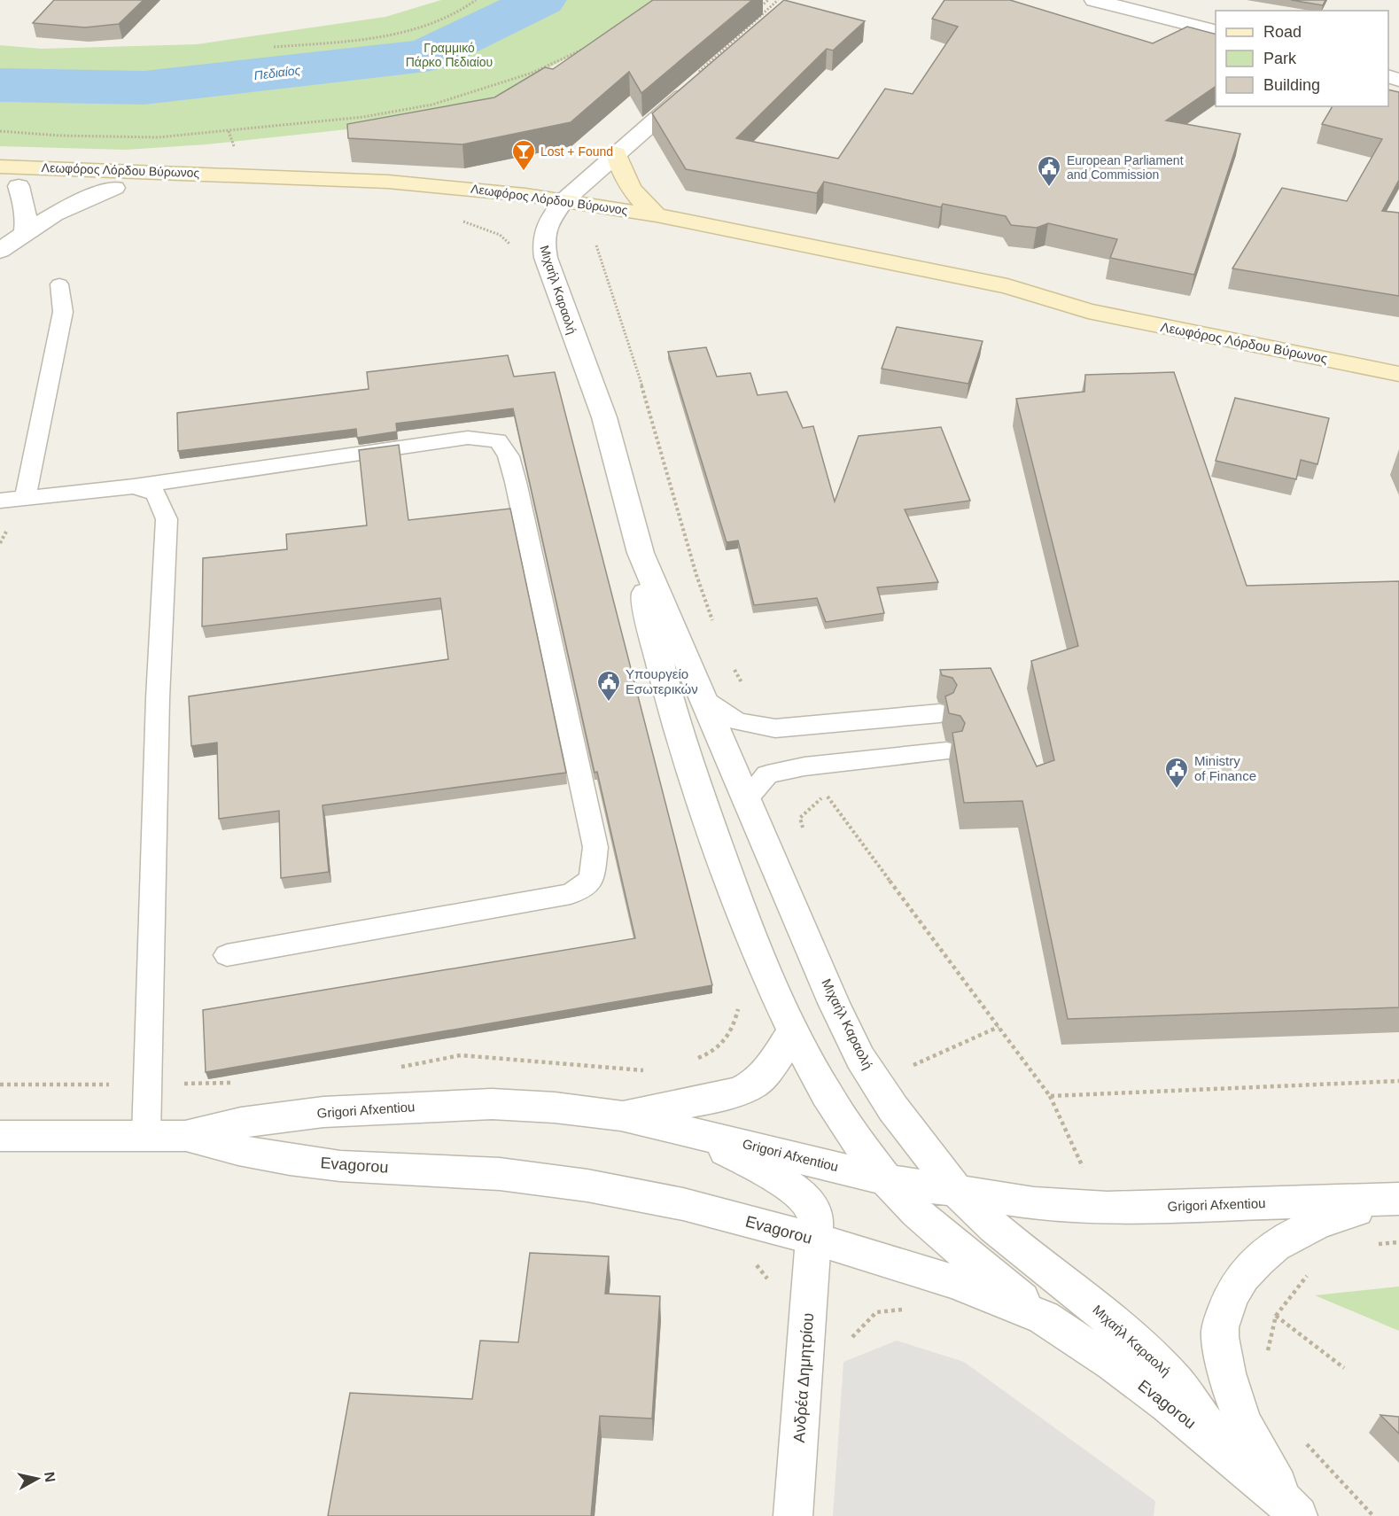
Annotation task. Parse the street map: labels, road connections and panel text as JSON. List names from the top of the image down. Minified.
{"streets":{"main road":["Λεωφόρος Λόρδου Βύρωνος"],"street":["Μιχαήλ Καραολή","Grigori Afxentiou","Evagorou","Ανδρέα Δημητρίου"]},"crossings":[["Λεωφόρος Λόρδου Βύρωνος","Μιχαήλ Καραολή"],["Μιχαήλ Καραολή","Grigori Afxentiou"],["Μιχαήλ Καραολή","Evagorou"],["Grigori Afxentiou","Evagorou"],["Grigori Afxentiou","Ανδρέα Δημητρίου"],["Evagorou","Ανδρέα Δημητρίου"]],"water":["Πεδιαίος"],"parks":["Γραμμικό Πάρκο Πεδιαίου"],"places":{"bar":["Lost + Found"],"public building":["European Parliament and Commission","Υπουργείο Εσωτερικών","Ministry of Finance"]},"legend":["Road","Park","Building"],"north":"right"}
